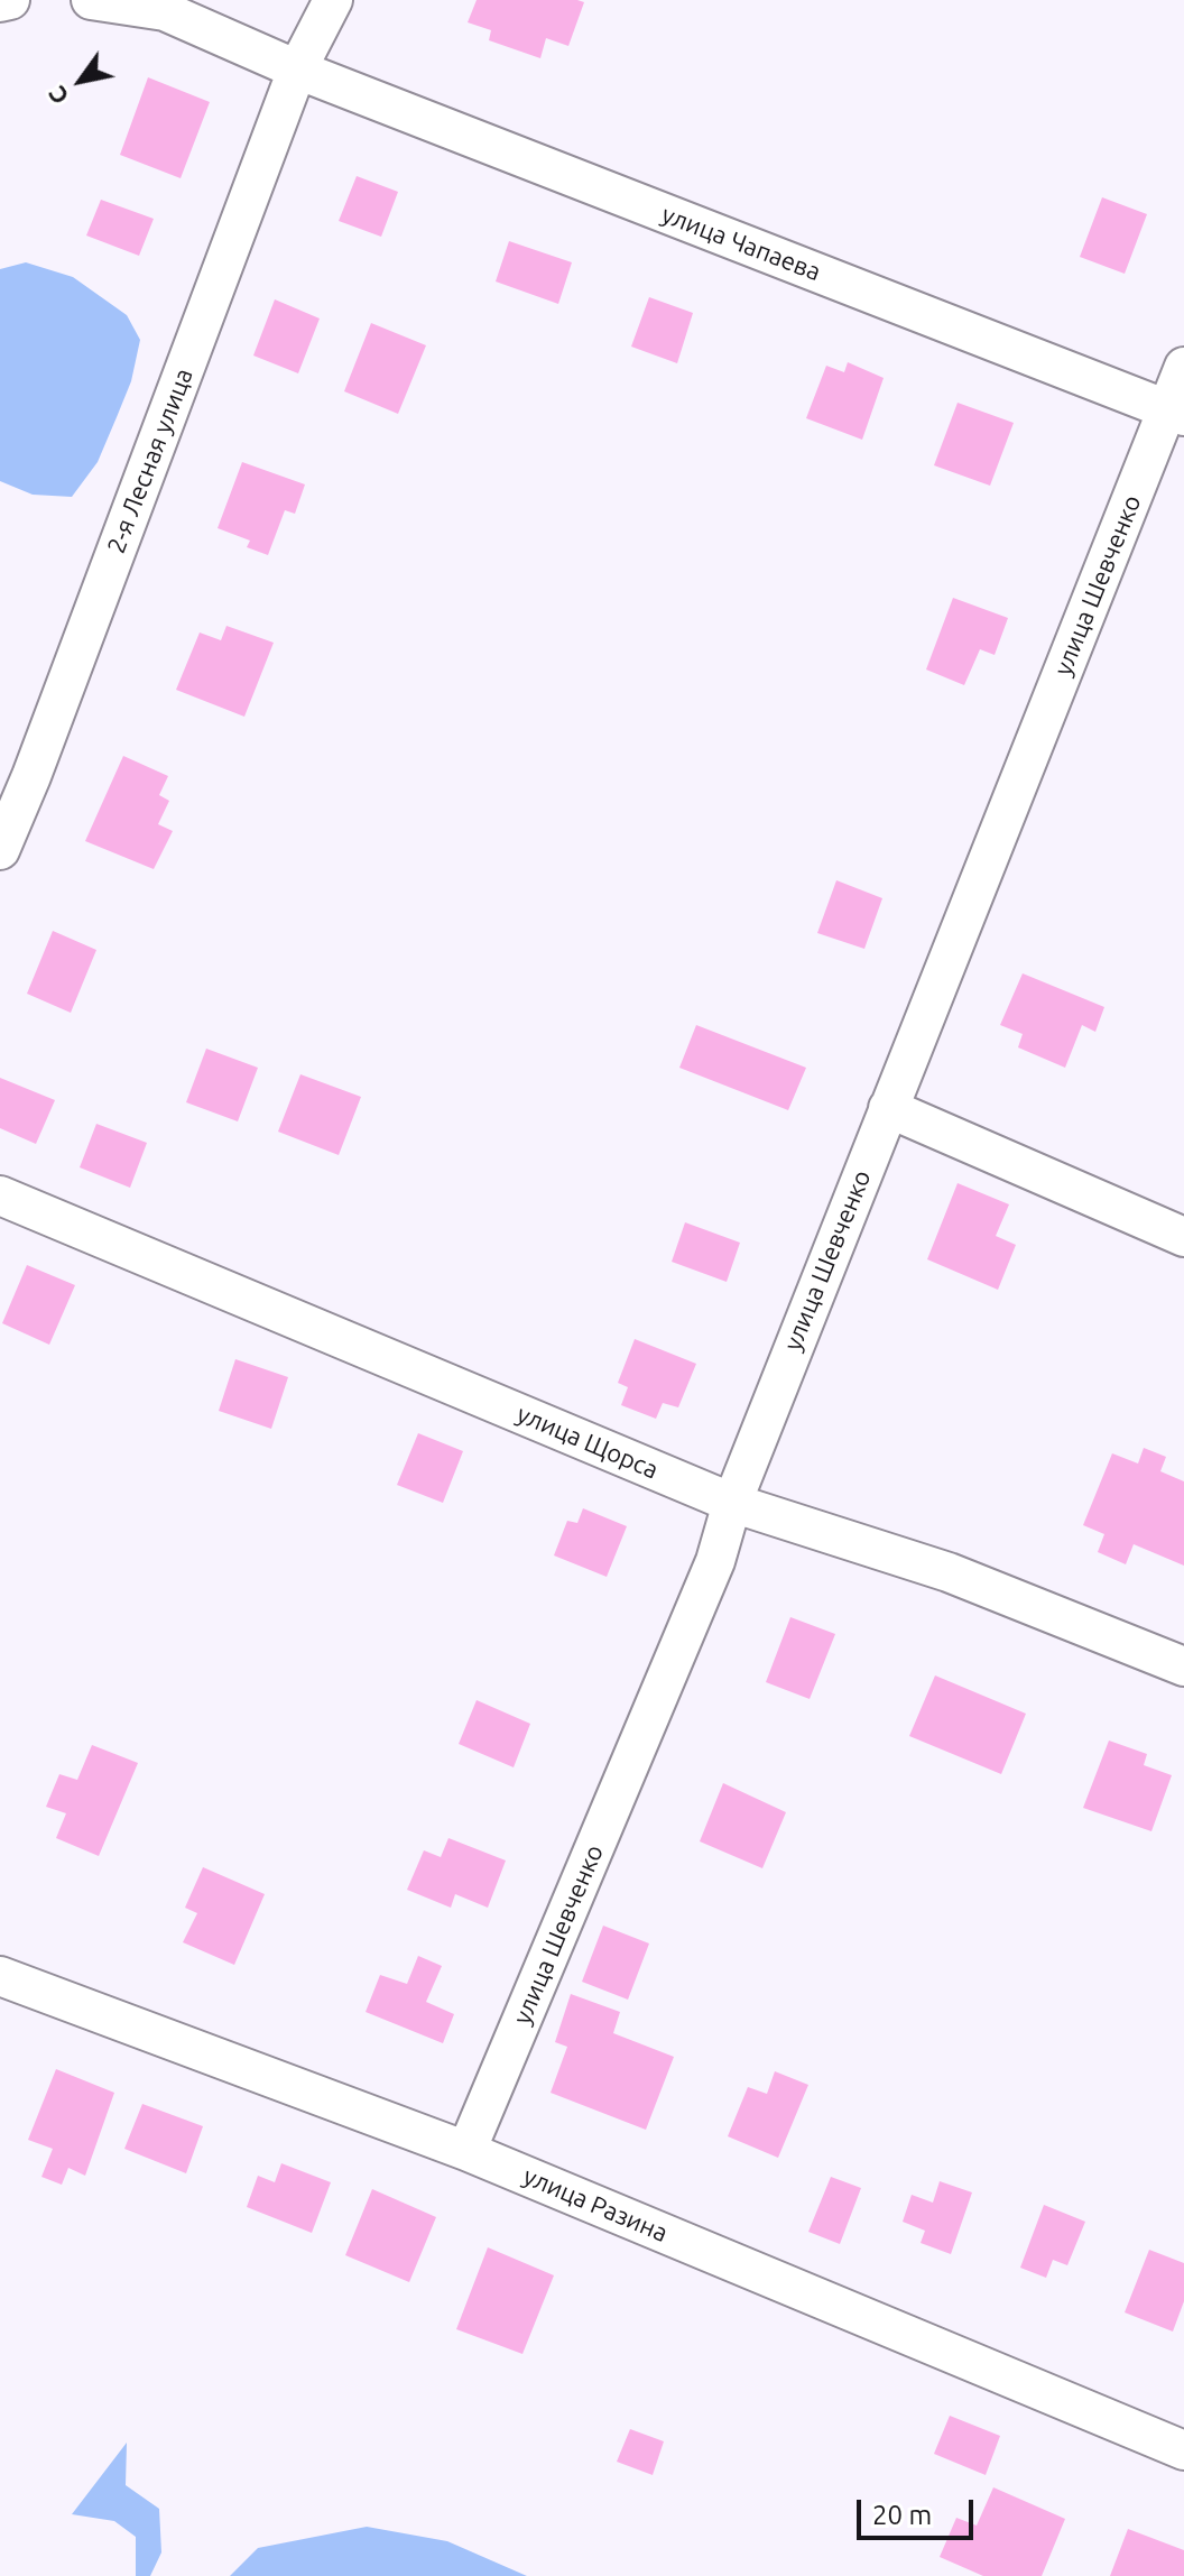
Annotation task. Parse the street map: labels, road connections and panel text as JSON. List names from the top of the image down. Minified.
{"streets":{"street":["улица Чапаева","2-я Лесная улица","улица Шевченко","улица Щорса","улица Разина"]},"crossings":[["улица Чапаева","2-я Лесная улица"],["улица Чапаева","улица Шевченко"],["улица Шевченко","улица Щорса"],["улица Шевченко","улица Разина"]],"scale_bar":"20 m","north":"bottom left"}
